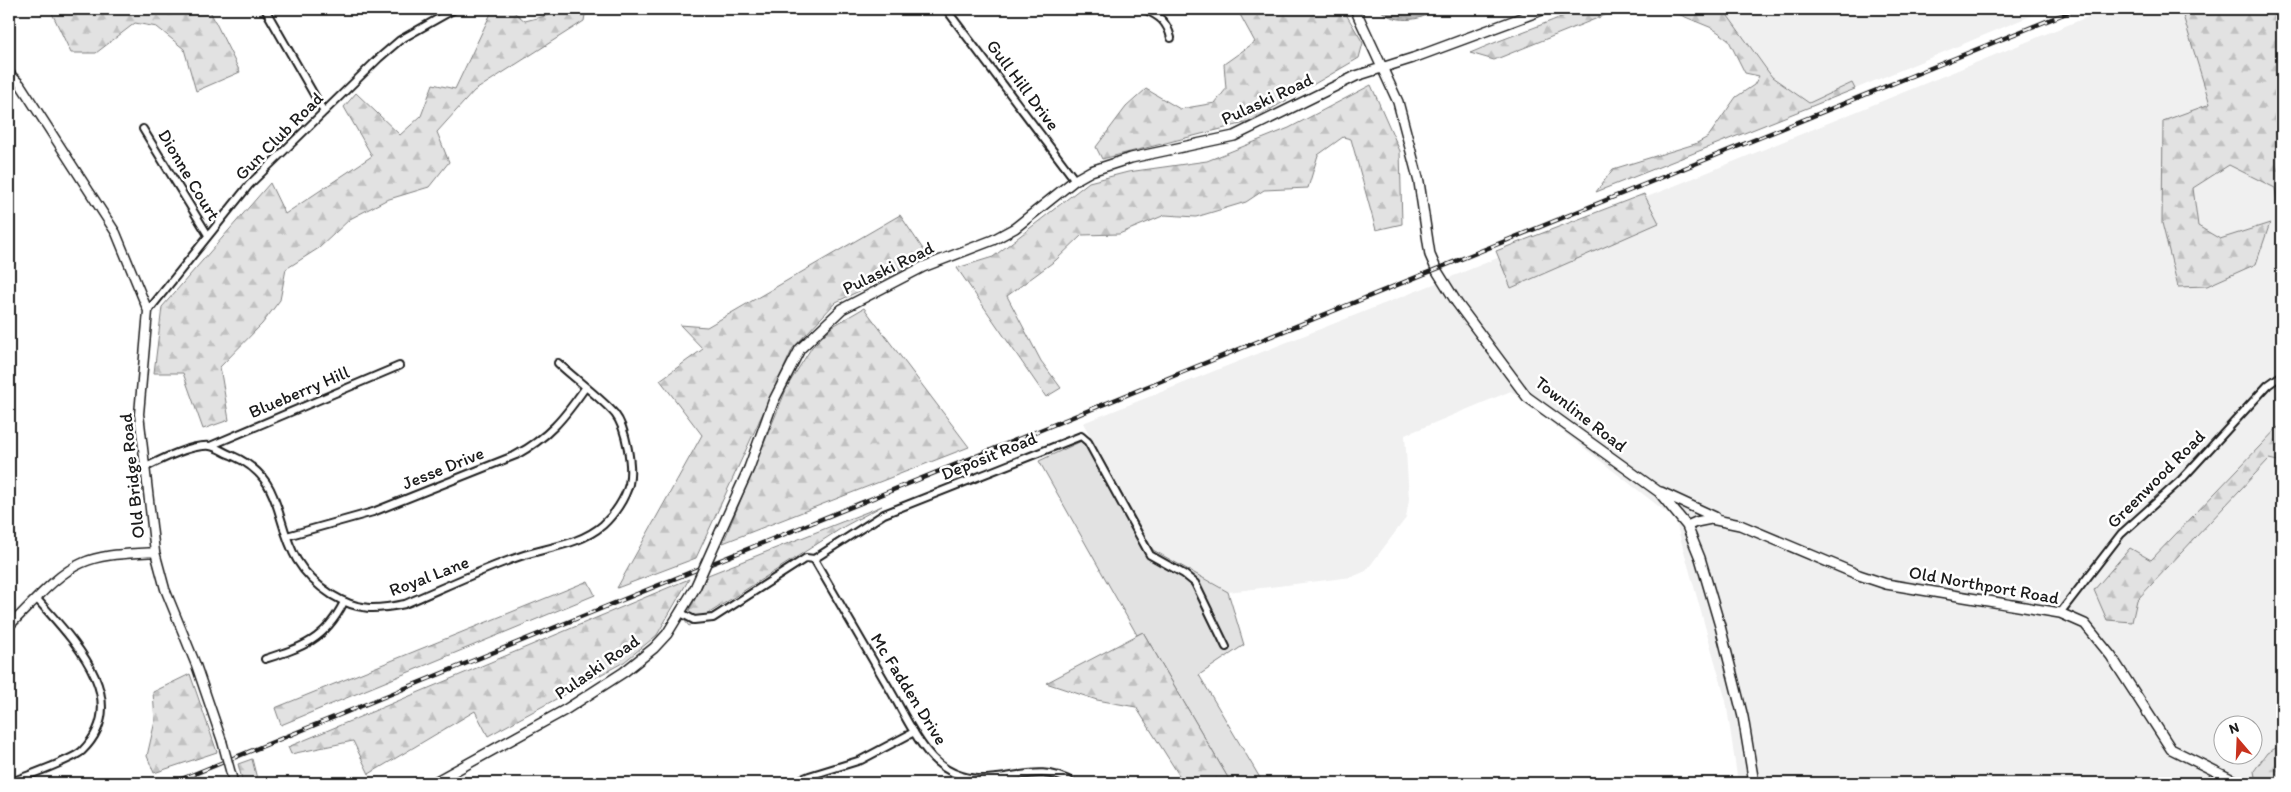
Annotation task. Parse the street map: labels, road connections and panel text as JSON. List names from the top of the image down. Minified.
{"streets":{"main road":["Pulaski Road","Townline Road","Old Northport Road"],"street":["Gull Hill Drive","Gun Club Road","Dionne Court","Blueberry Hill","Deposit Road","Jesse Drive","Old Bridge Road","Greenwood Road","Royal Lane","Mc Fadden Drive"]},"crossings":[["Gull Hill Drive","Pulaski Road"],["Pulaski Road","Townline Road"],["Pulaski Road","Deposit Road"],["Gun Club Road","Dionne Court"],["Gun Club Road","Old Bridge Road"],["Blueberry Hill","Royal Lane"],["Townline Road","Old Northport Road"],["Deposit Road","Mc Fadden Drive"],["Jesse Drive","Royal Lane"],["Greenwood Road","Old Northport Road"]],"north":"top"}
